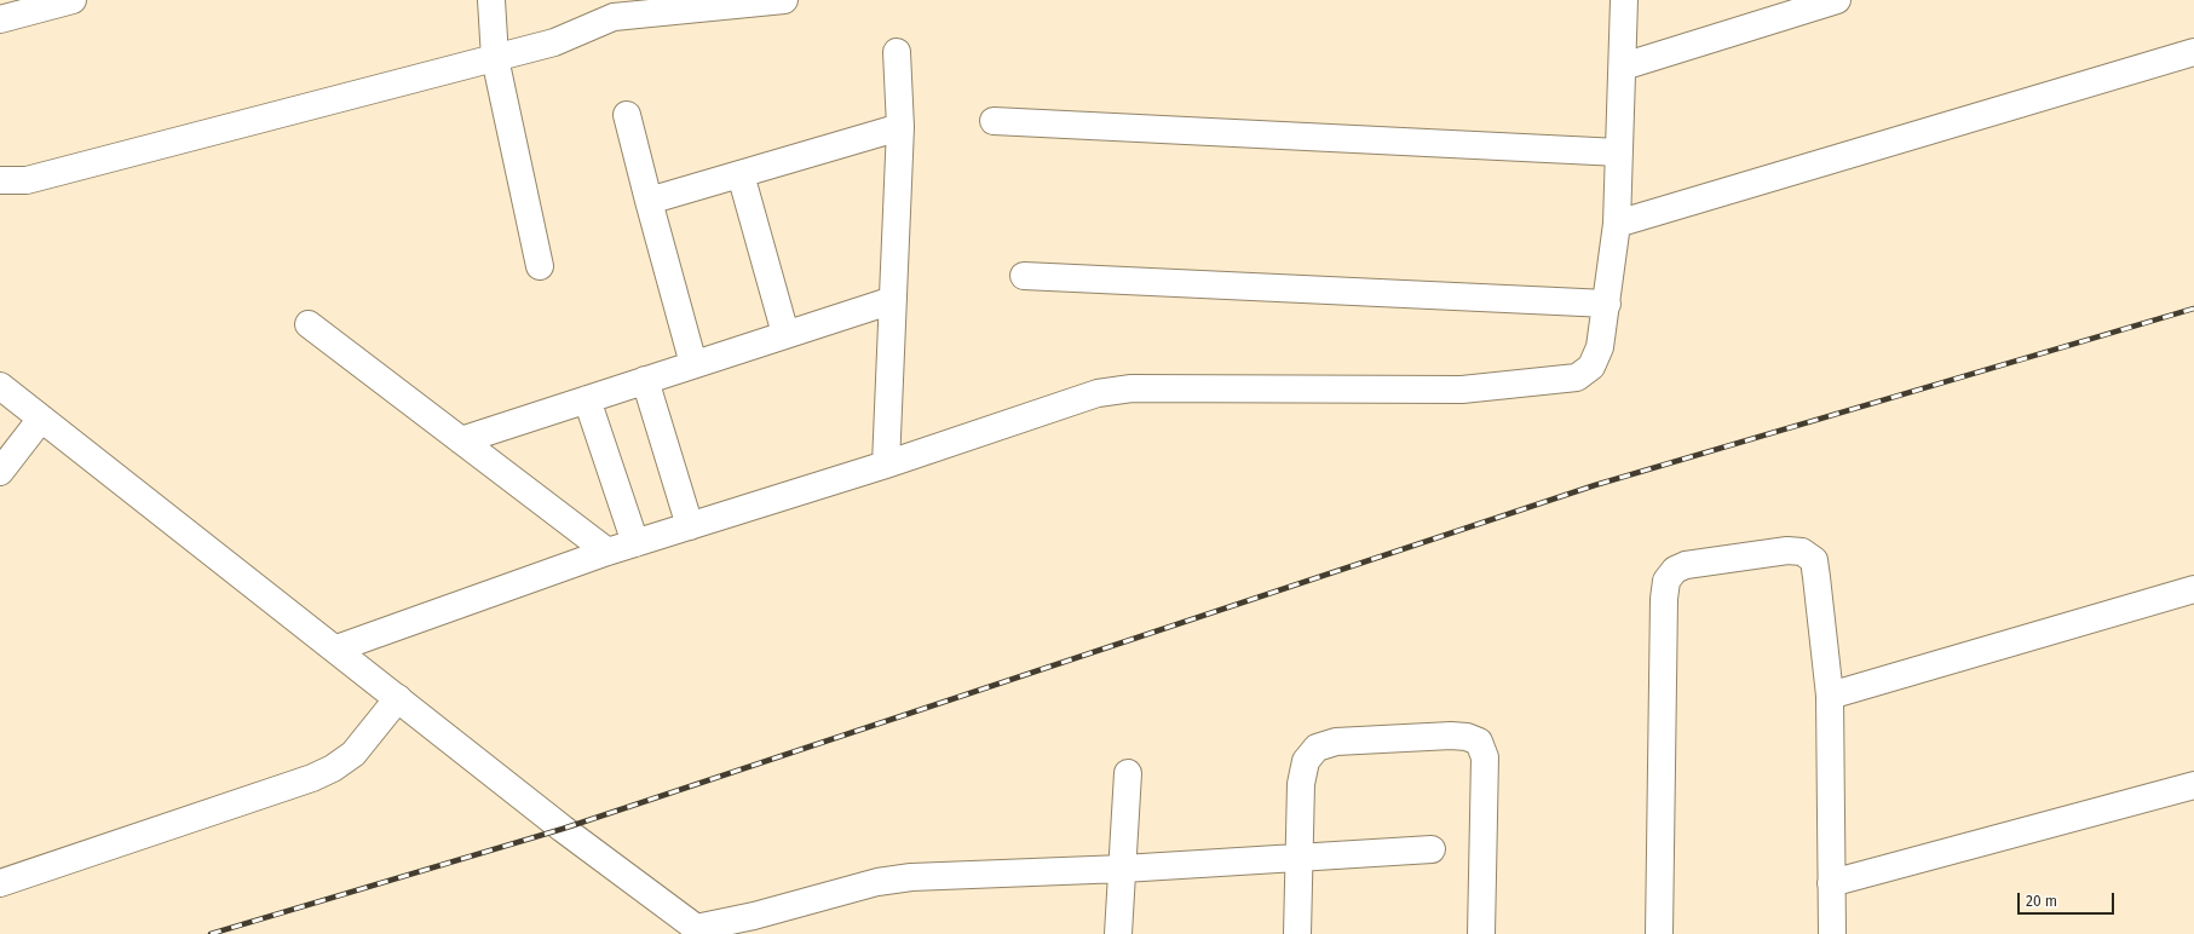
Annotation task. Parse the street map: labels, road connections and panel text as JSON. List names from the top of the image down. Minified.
{"scale_bar":"20 m"}
